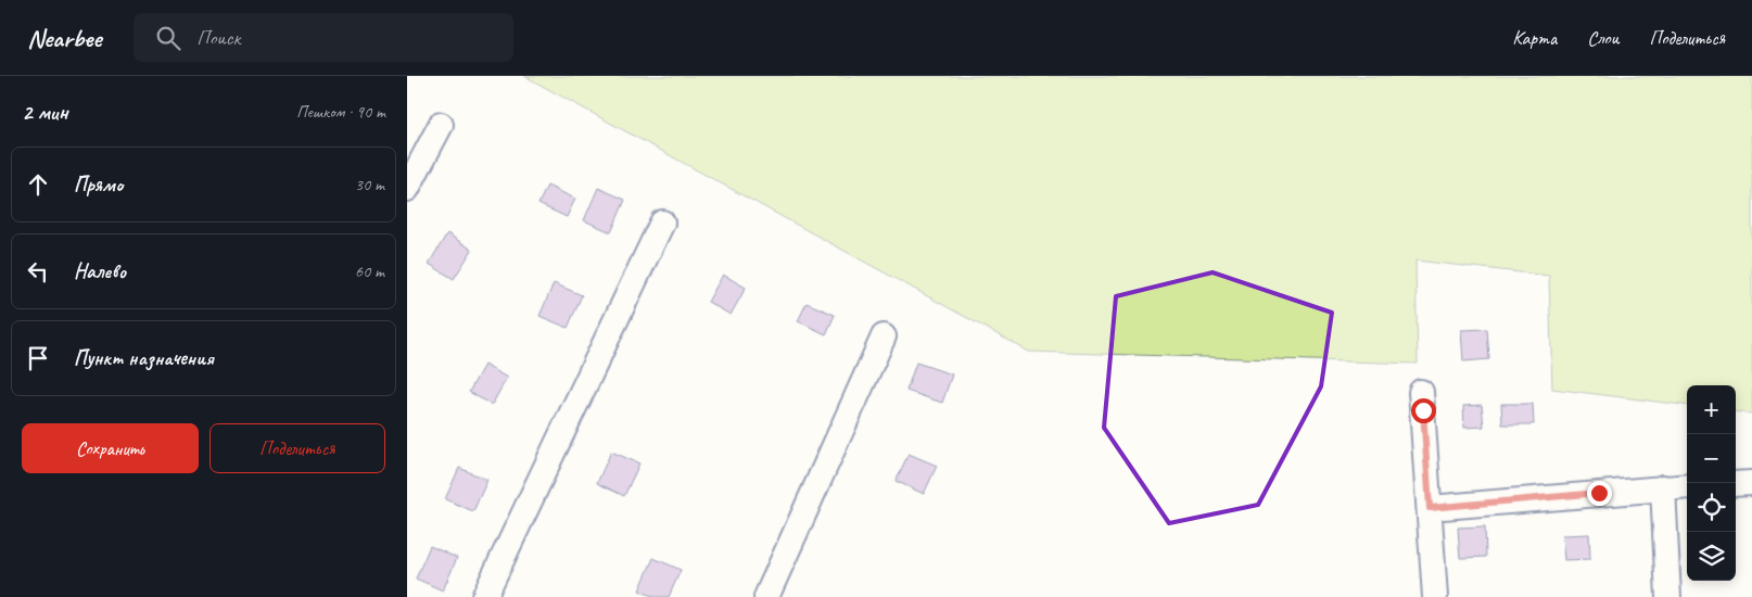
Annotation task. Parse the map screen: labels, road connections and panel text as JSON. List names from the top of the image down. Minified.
{"page":{"header":"Nearbee","search":"Поиск","nav":["Карта","Слои","Поделиться"],"heading":["2 мин","Пешком · 90 m"],"list":[["Прямо","30 m"],["Налево","60 m"],"Пункт назначения"],"map_buttons":["+","−"],"buttons":["Сохранить","Поделиться"]}}
